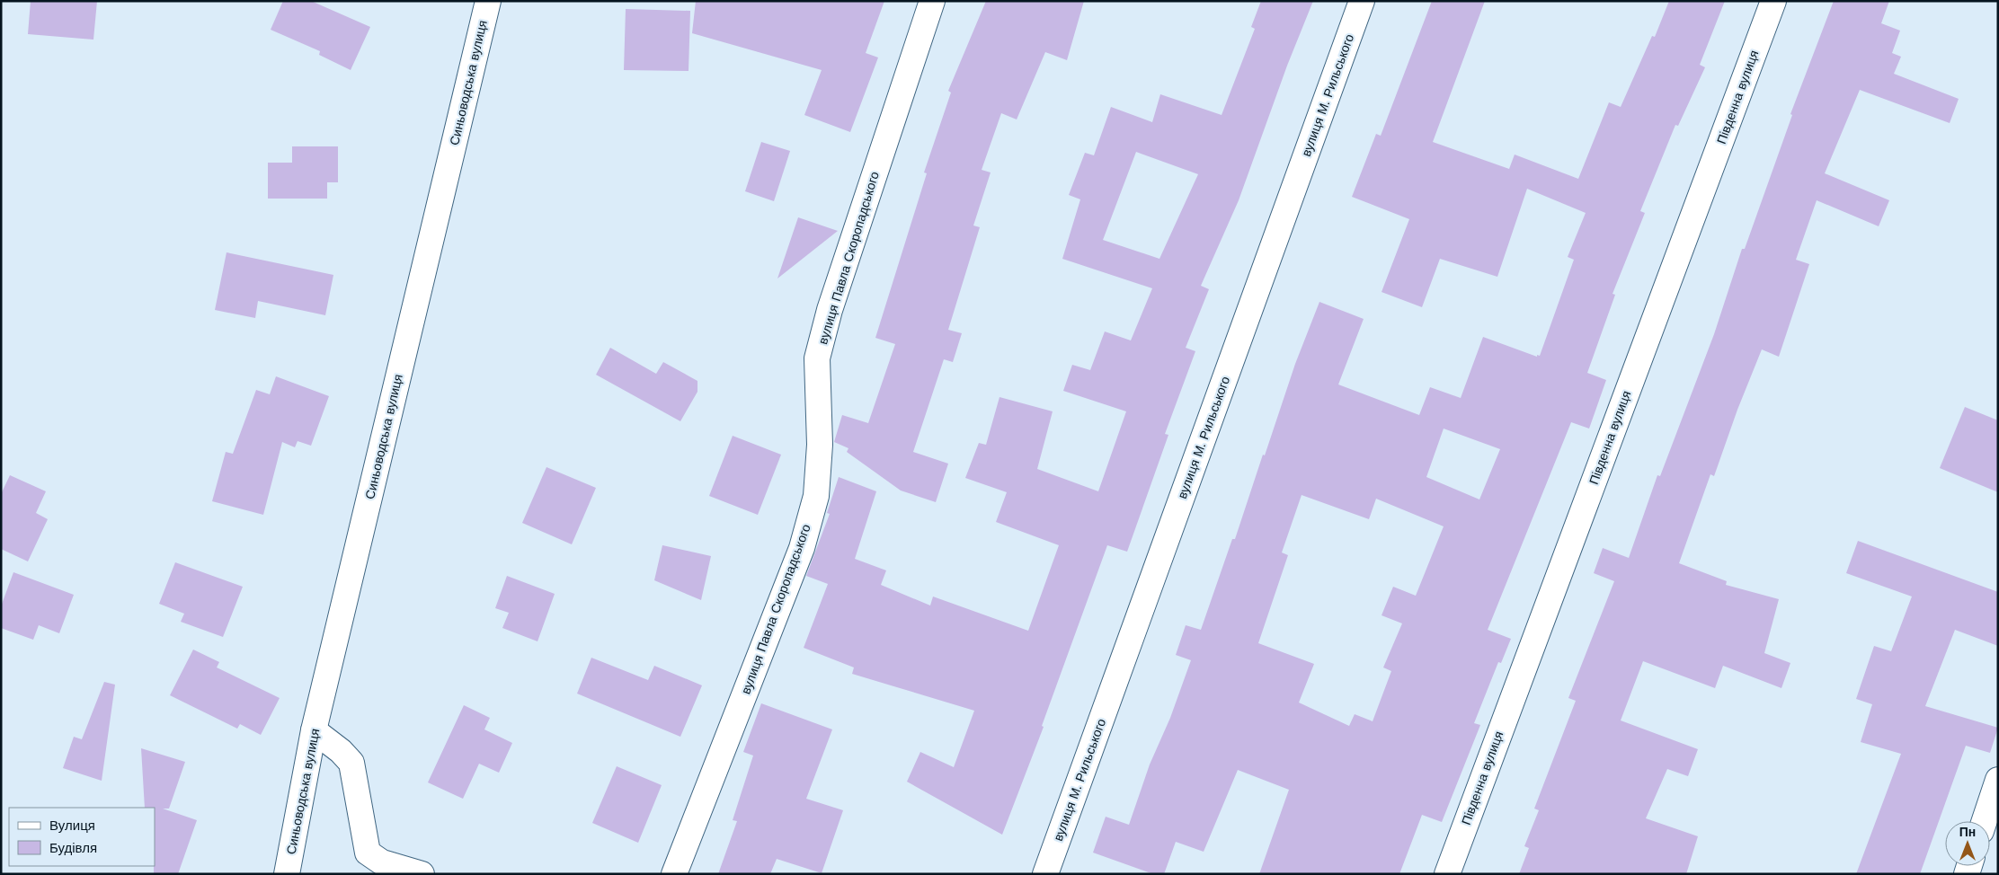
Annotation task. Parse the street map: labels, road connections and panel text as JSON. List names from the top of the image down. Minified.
{"streets":{"street":["Синьоводська вулиця","вулиця М. Рильського","Південна вулиця","вулиця Павла Скоропадського"]},"legend":["Вулиця","Будівля"],"north":"top"}
